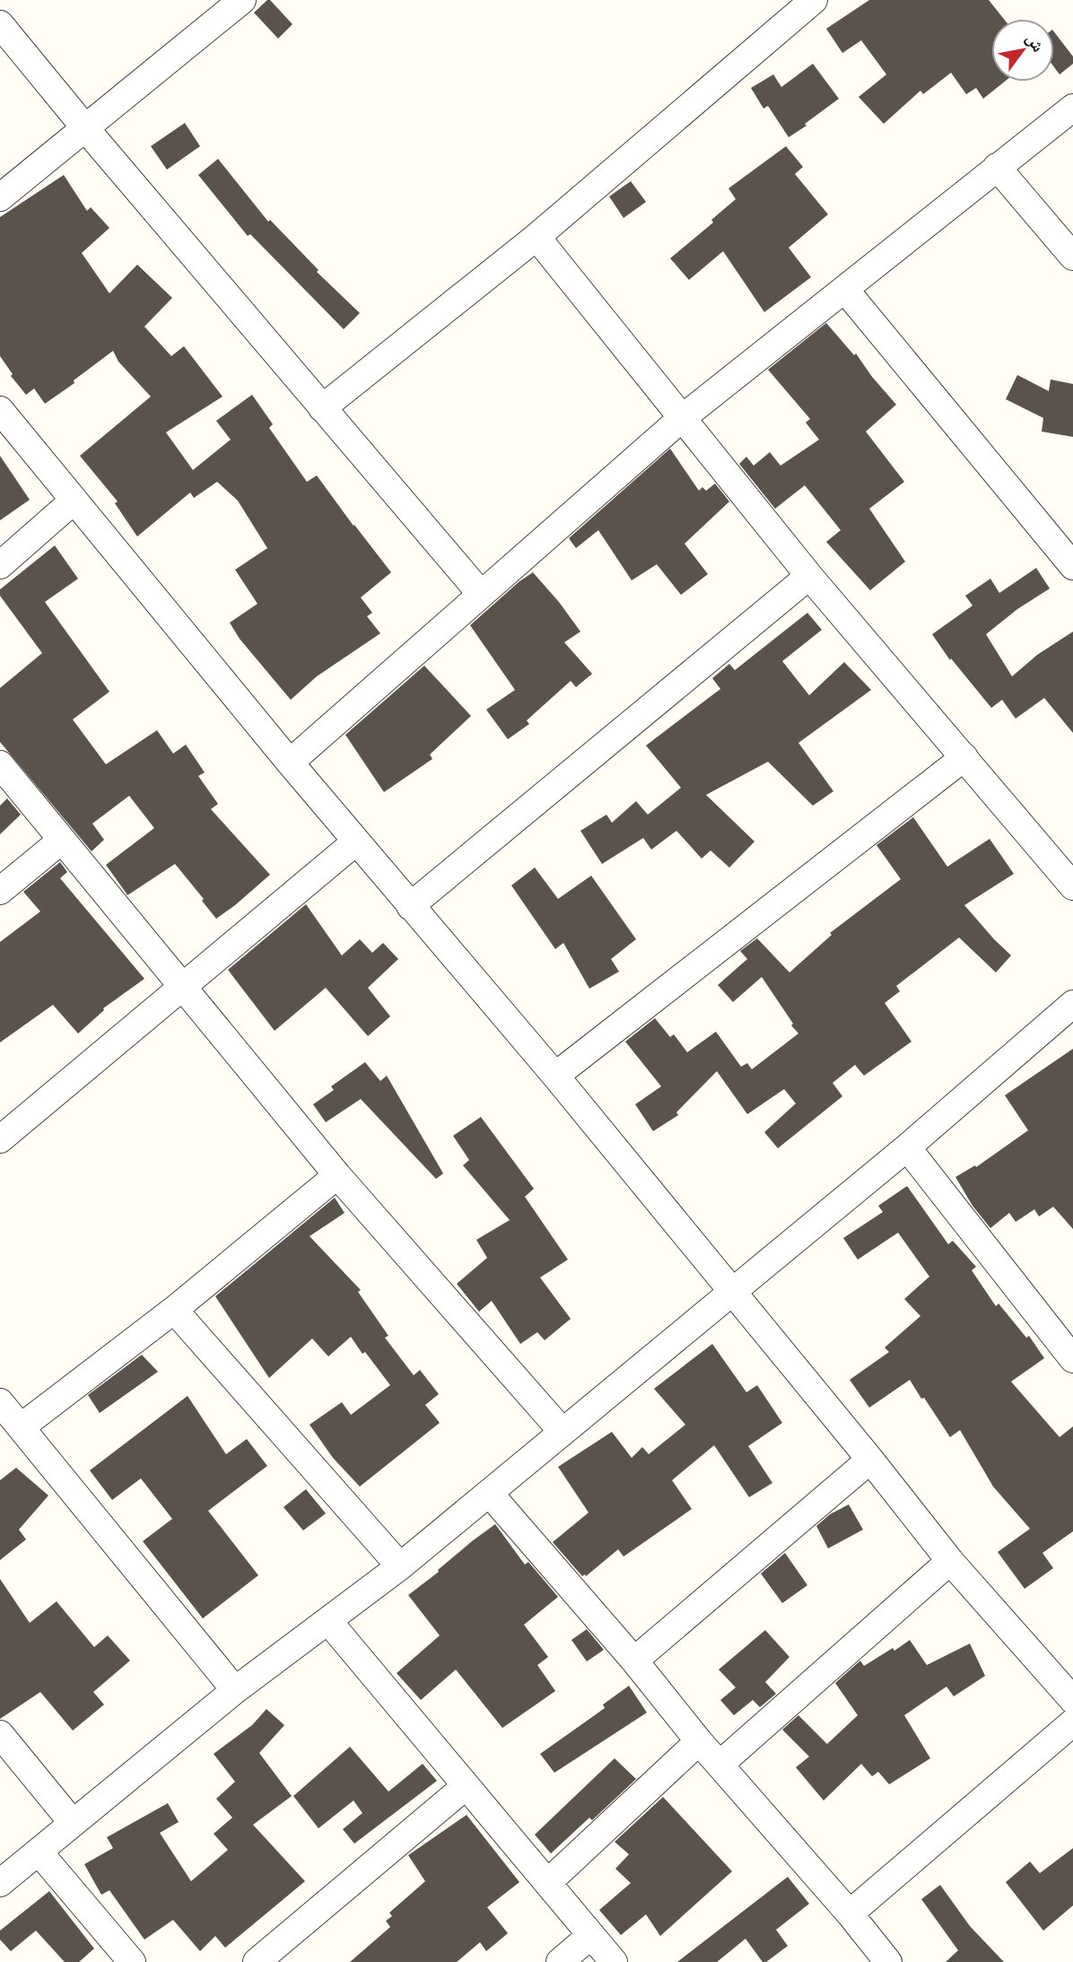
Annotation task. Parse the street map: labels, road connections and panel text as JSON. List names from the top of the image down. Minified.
{"north":"top right"}
